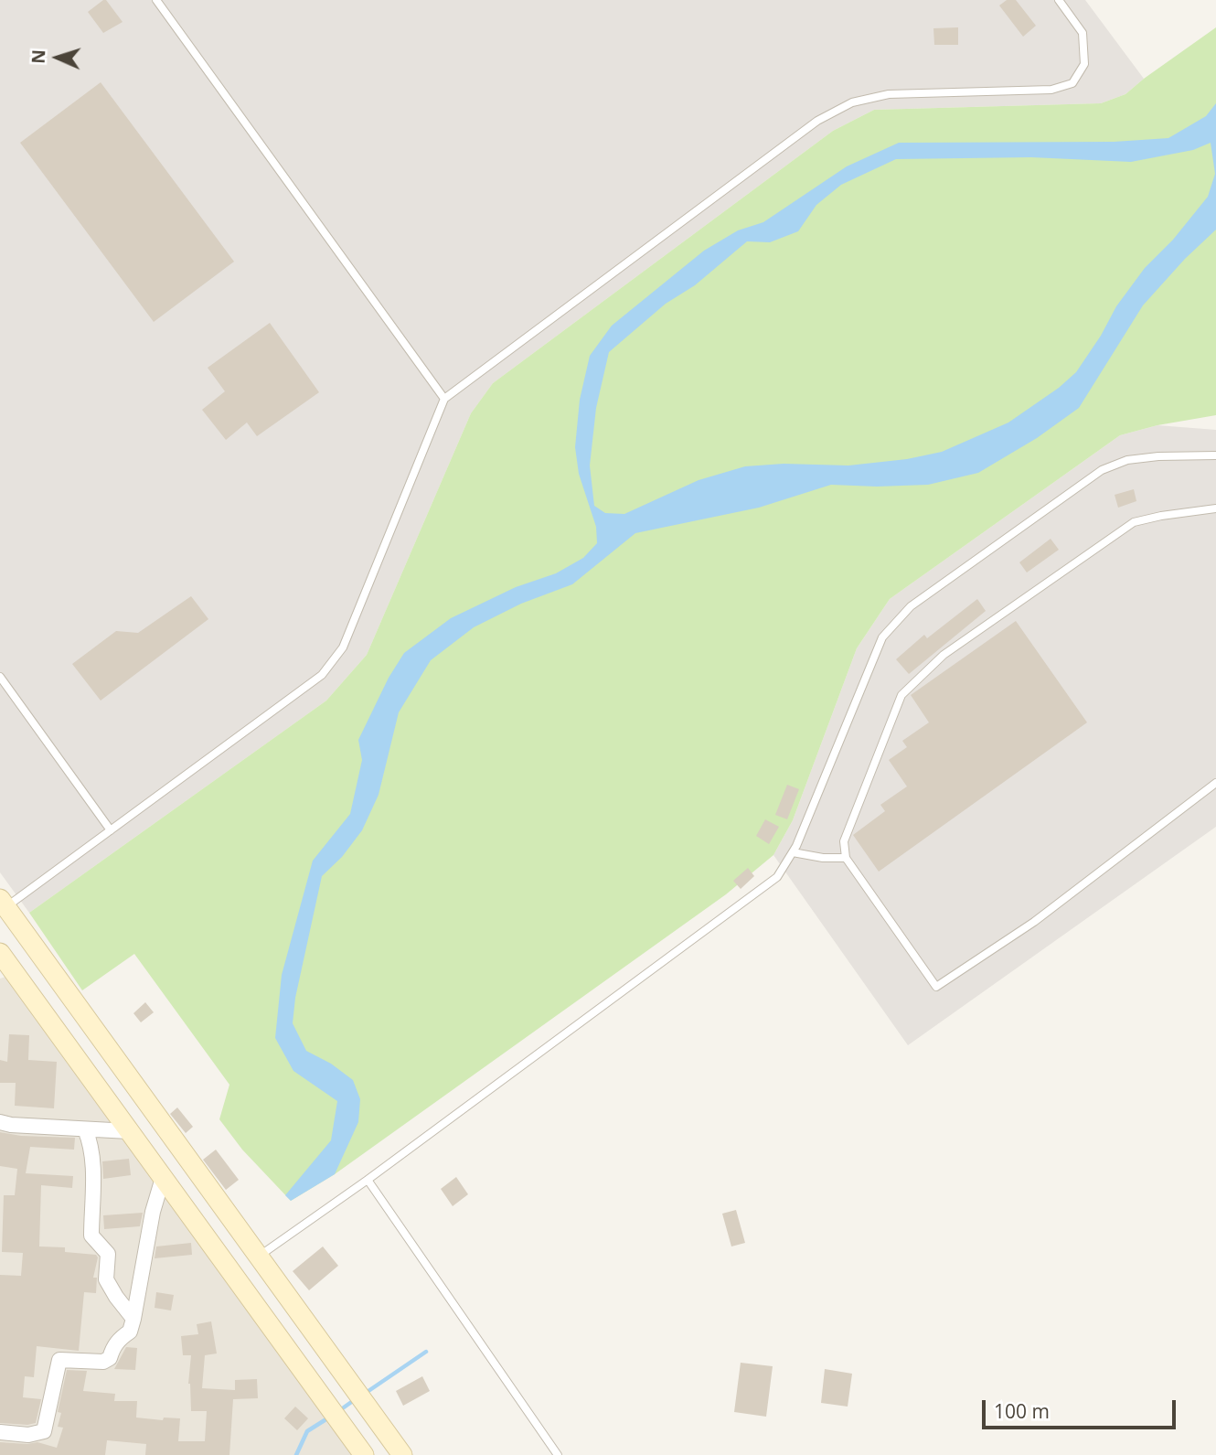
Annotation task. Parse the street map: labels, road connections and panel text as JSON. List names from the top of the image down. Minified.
{"scale_bar":"100 m","north":"left"}
